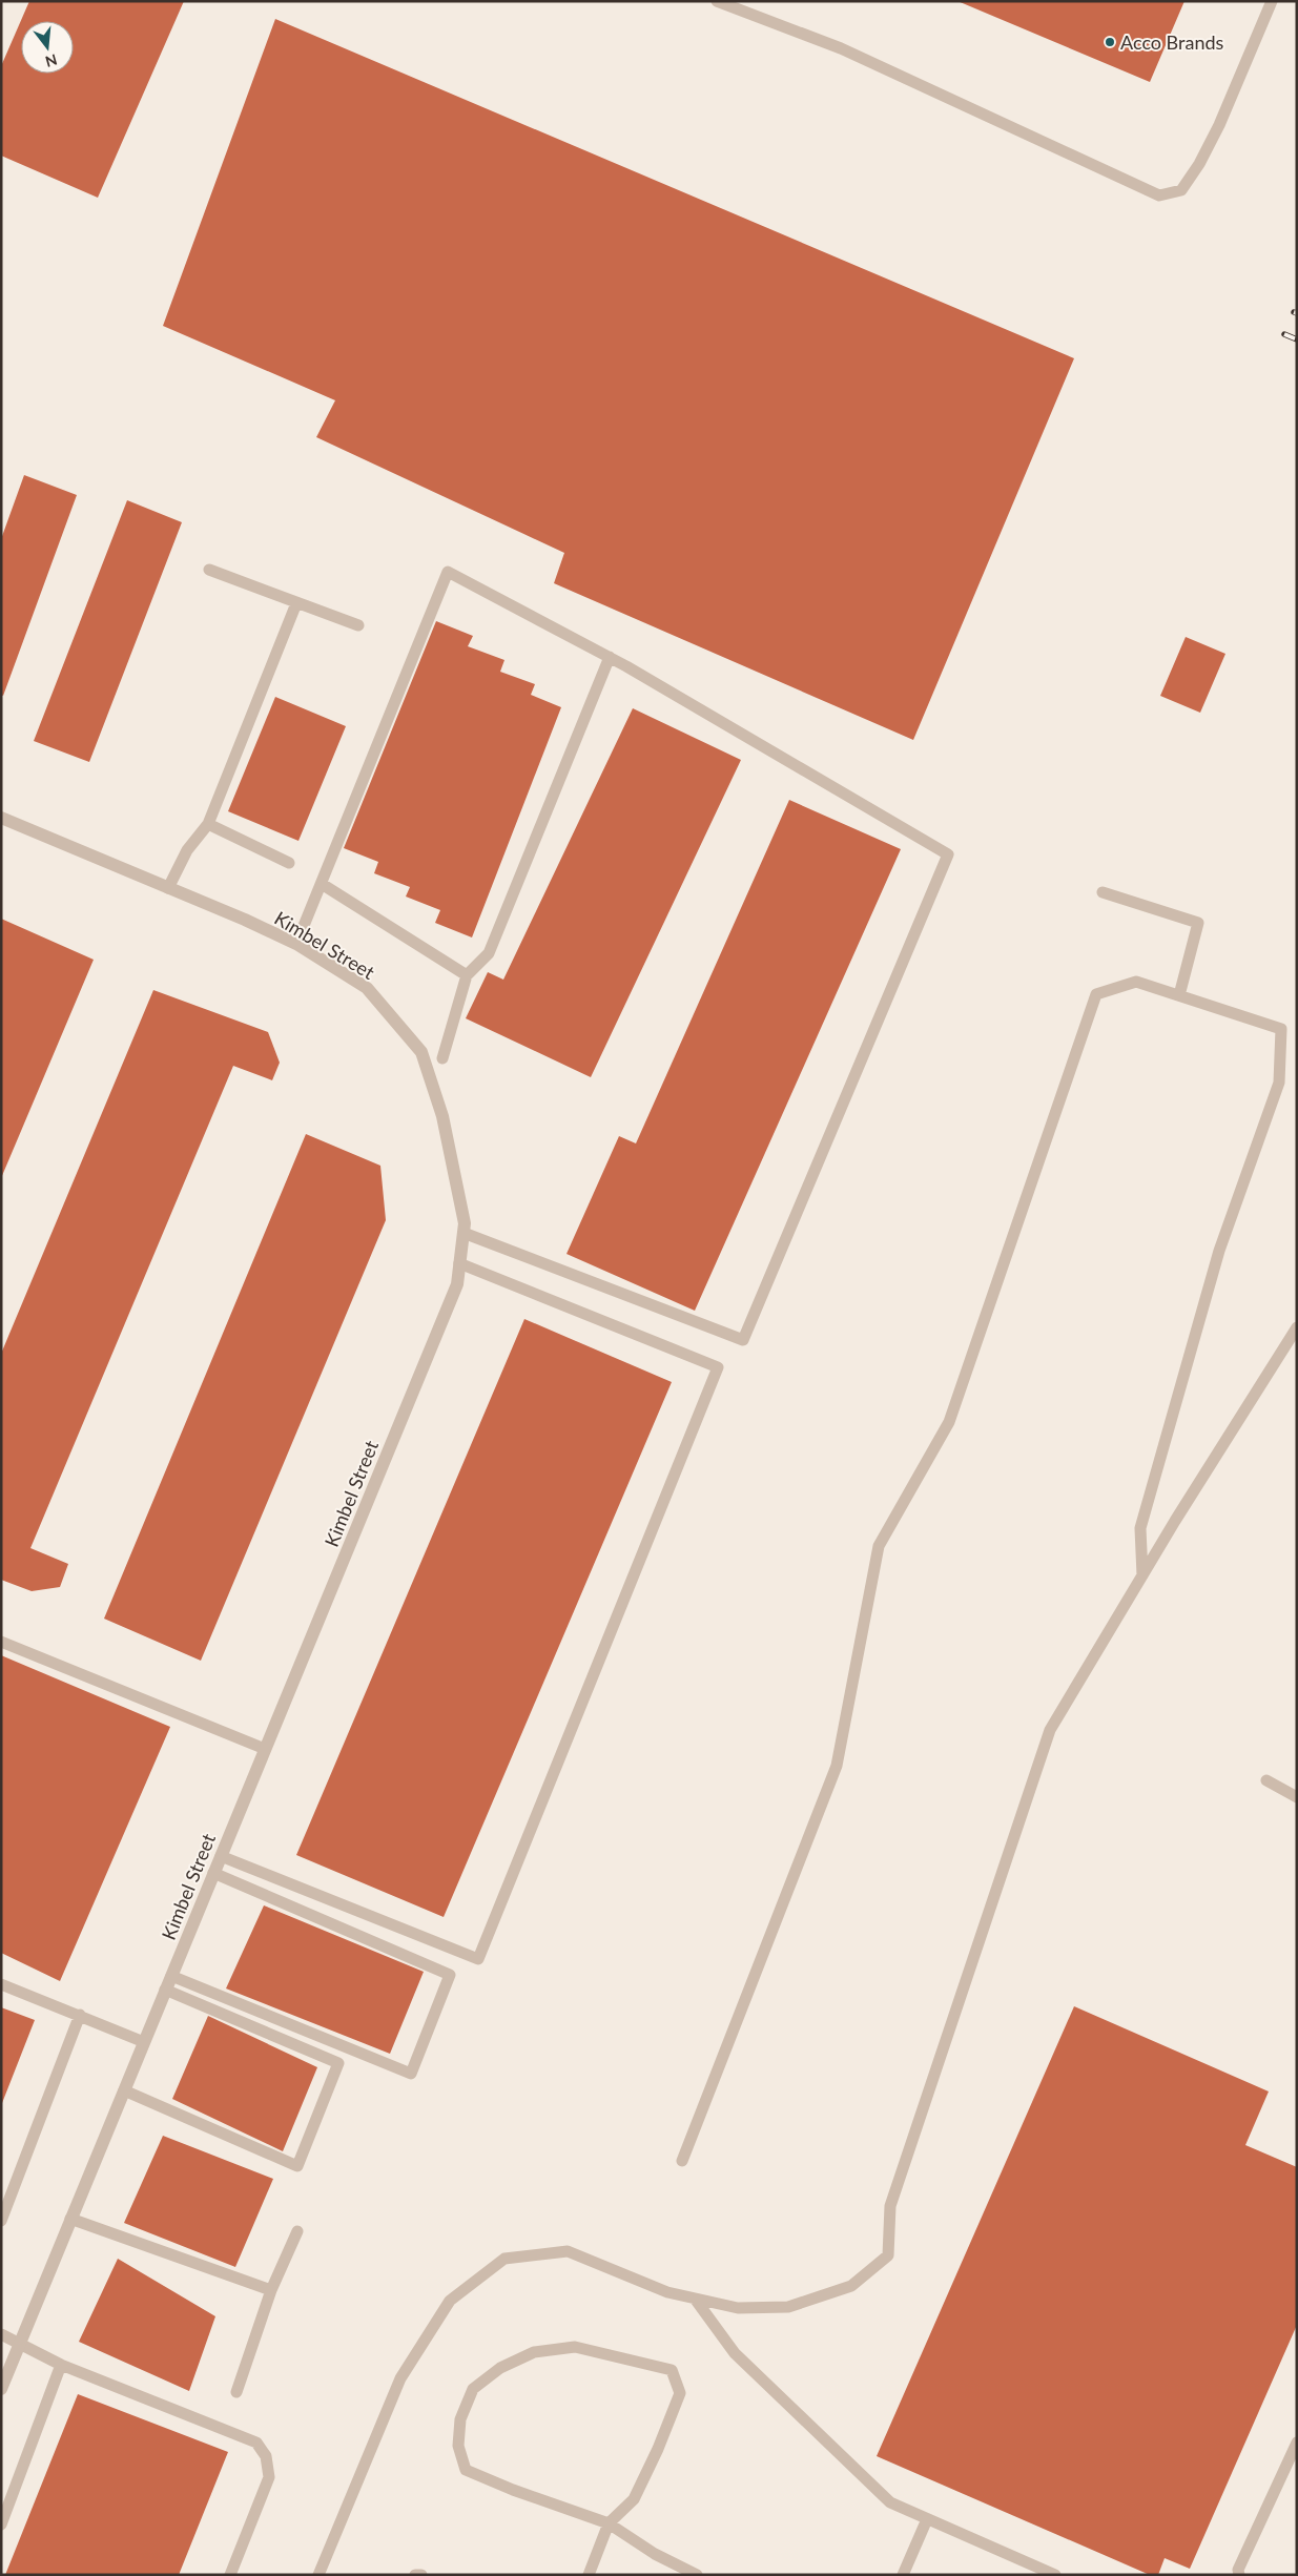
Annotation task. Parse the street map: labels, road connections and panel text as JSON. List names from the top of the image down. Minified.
{"streets":{"street":["Kimbel Street"]},"places":["Acco Brands"],"north":"bottom"}
